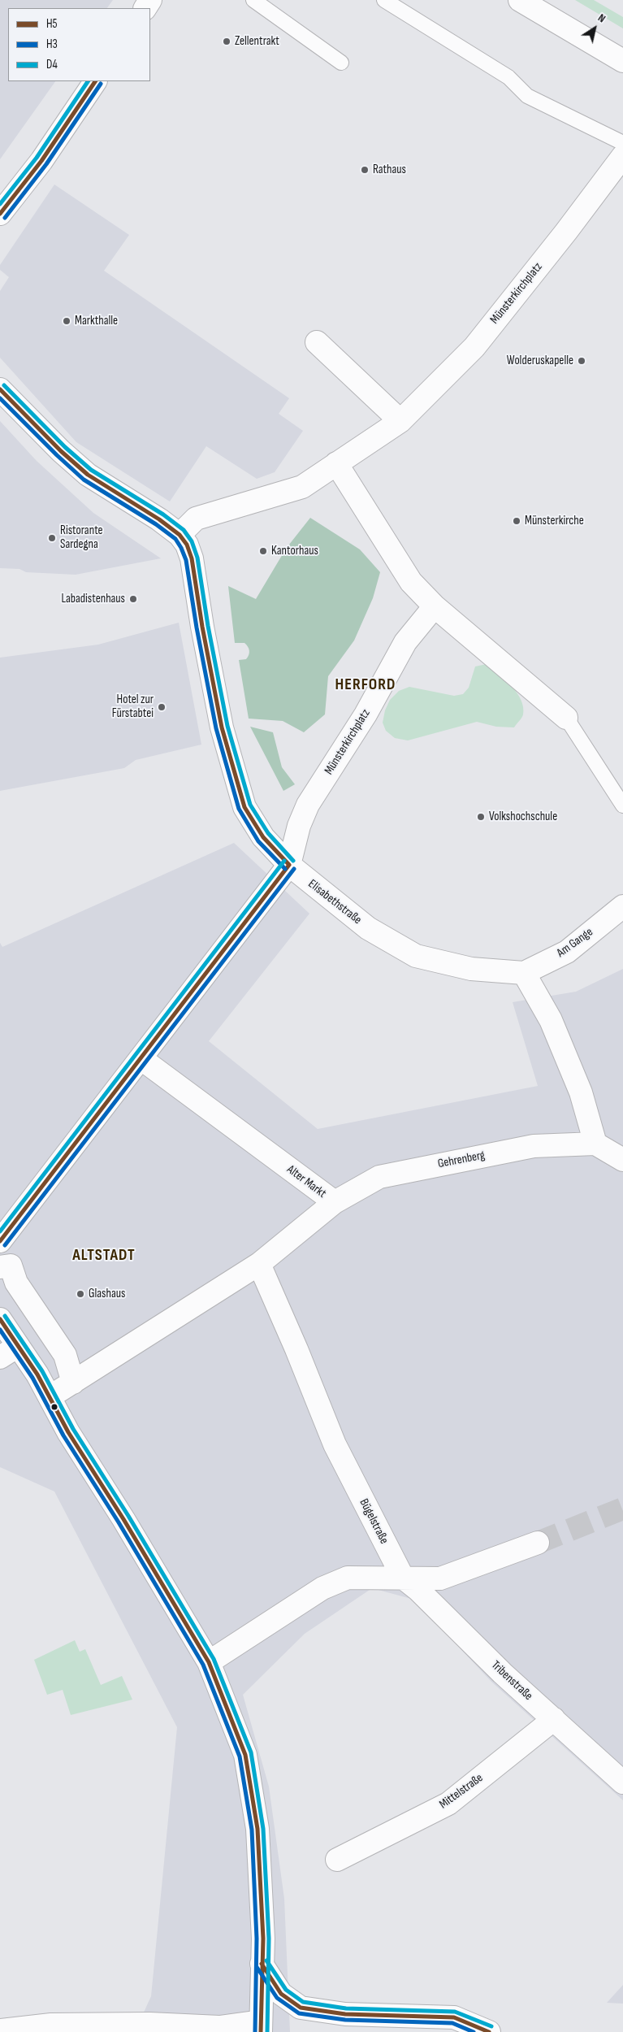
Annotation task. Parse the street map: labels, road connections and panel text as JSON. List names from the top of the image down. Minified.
{"streets":{"street":["Münsterkirchplatz","Elisabethstraße","Am Gange","Gehrenberg","Alter Markt","Bügelstraße","Tribenstraße","Mittelstraße"]},"crossings":[["Münsterkirchplatz","Elisabethstraße"],["Elisabethstraße","Am Gange"],["Gehrenberg","Alter Markt"],["Alter Markt","Bügelstraße"],["Bügelstraße","Tribenstraße"],["Tribenstraße","Mittelstraße"]],"districts":["HERFORD","ALTSTADT"],"places":["Zellentrakt","Rathaus","Markthalle","Wolderuskapelle","Münsterkirche","Ristorante Sardegna","Kantorhaus","Labadistenhaus","Hotel zur Fürstabtei","Volkshochschule","Glashaus"],"lines":["transit line H5","transit line D4","transit line H3"],"legend":["H5","H3","D4"],"north":"top right"}
